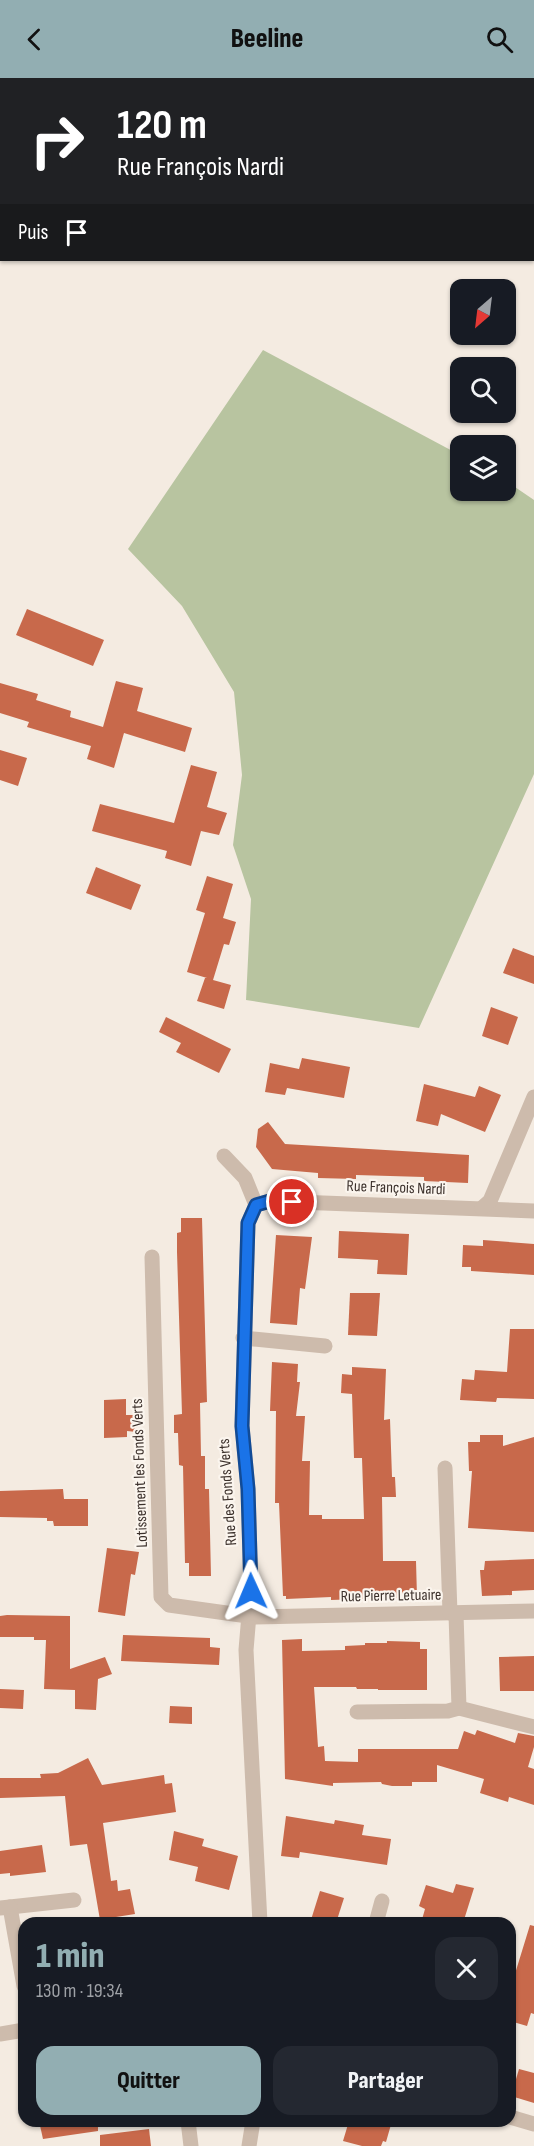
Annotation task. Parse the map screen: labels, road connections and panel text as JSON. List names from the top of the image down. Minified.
{"streets":{"street":["Rue François Nardi","Lotissement les Fonds Verts","Rue des Fonds Verts","Rue Pierre Letuaire"]},"crossings":[["Rue François Nardi","Rue des Fonds Verts"],["Lotissement les Fonds Verts","Rue des Fonds Verts"],["Lotissement les Fonds Verts","Rue Pierre Letuaire"],["Rue des Fonds Verts","Rue Pierre Letuaire"]],"north":"bottom left","page":{"header":"Beeline","turn":["120 m","Rue François Nardi"],"then":"Puis","heading":["1 min","130 m · 19:34"],"buttons":["Quitter","Partager"]}}
